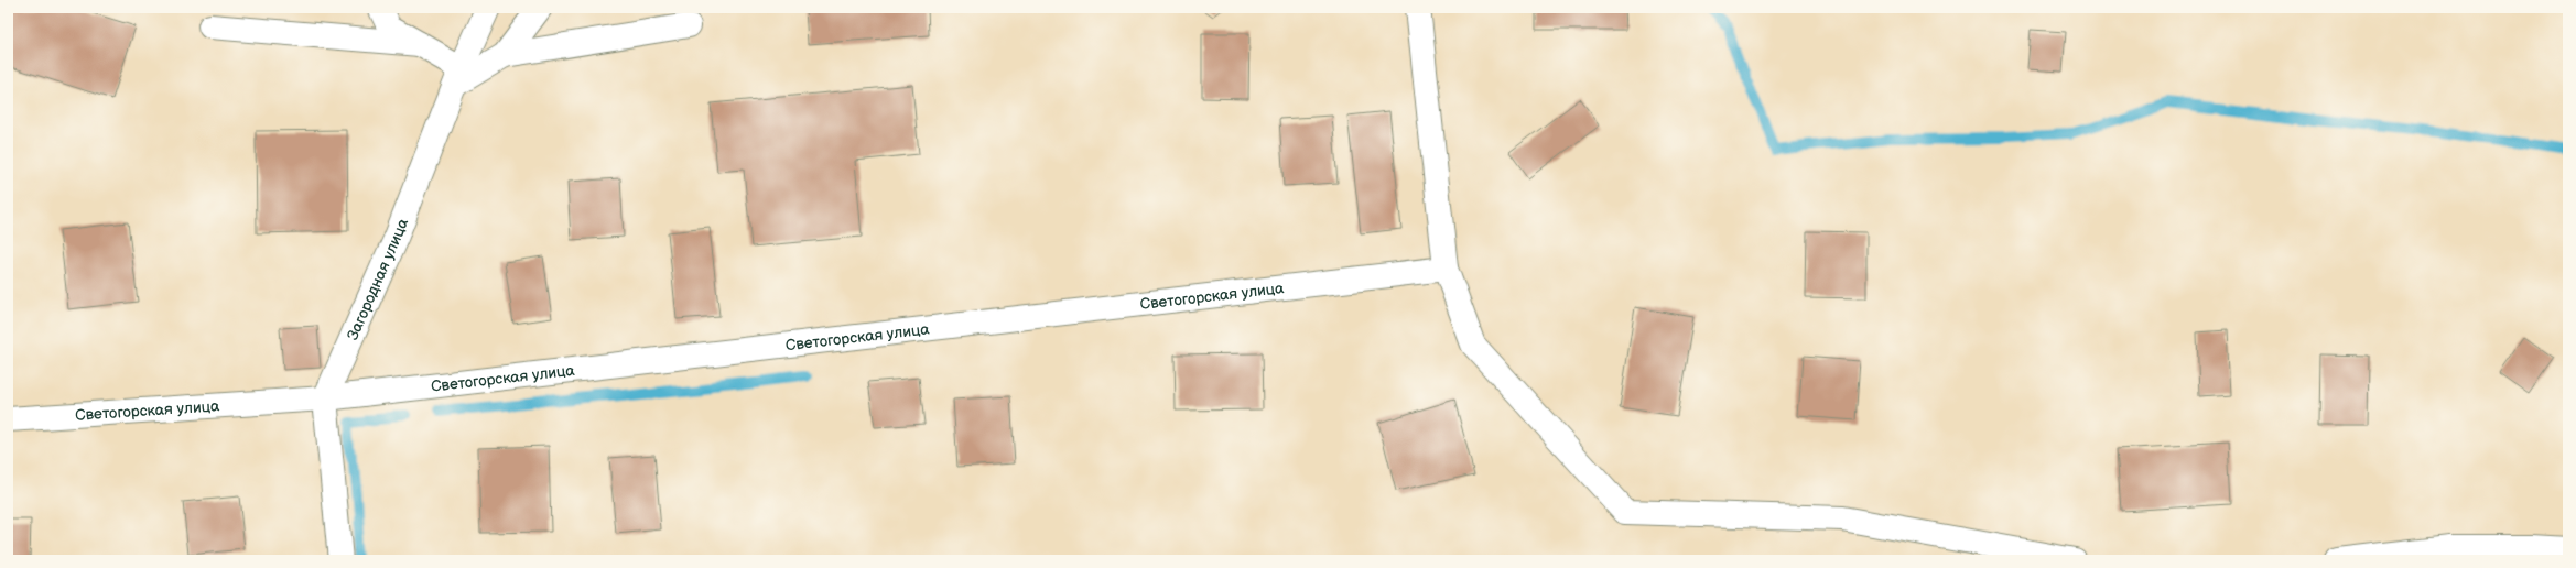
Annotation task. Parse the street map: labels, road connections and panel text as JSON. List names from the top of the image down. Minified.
{"streets":{"street":["Загородная улица","Светогорская улица"]},"crossings":[["Загородная улица","Светогорская улица"]]}
